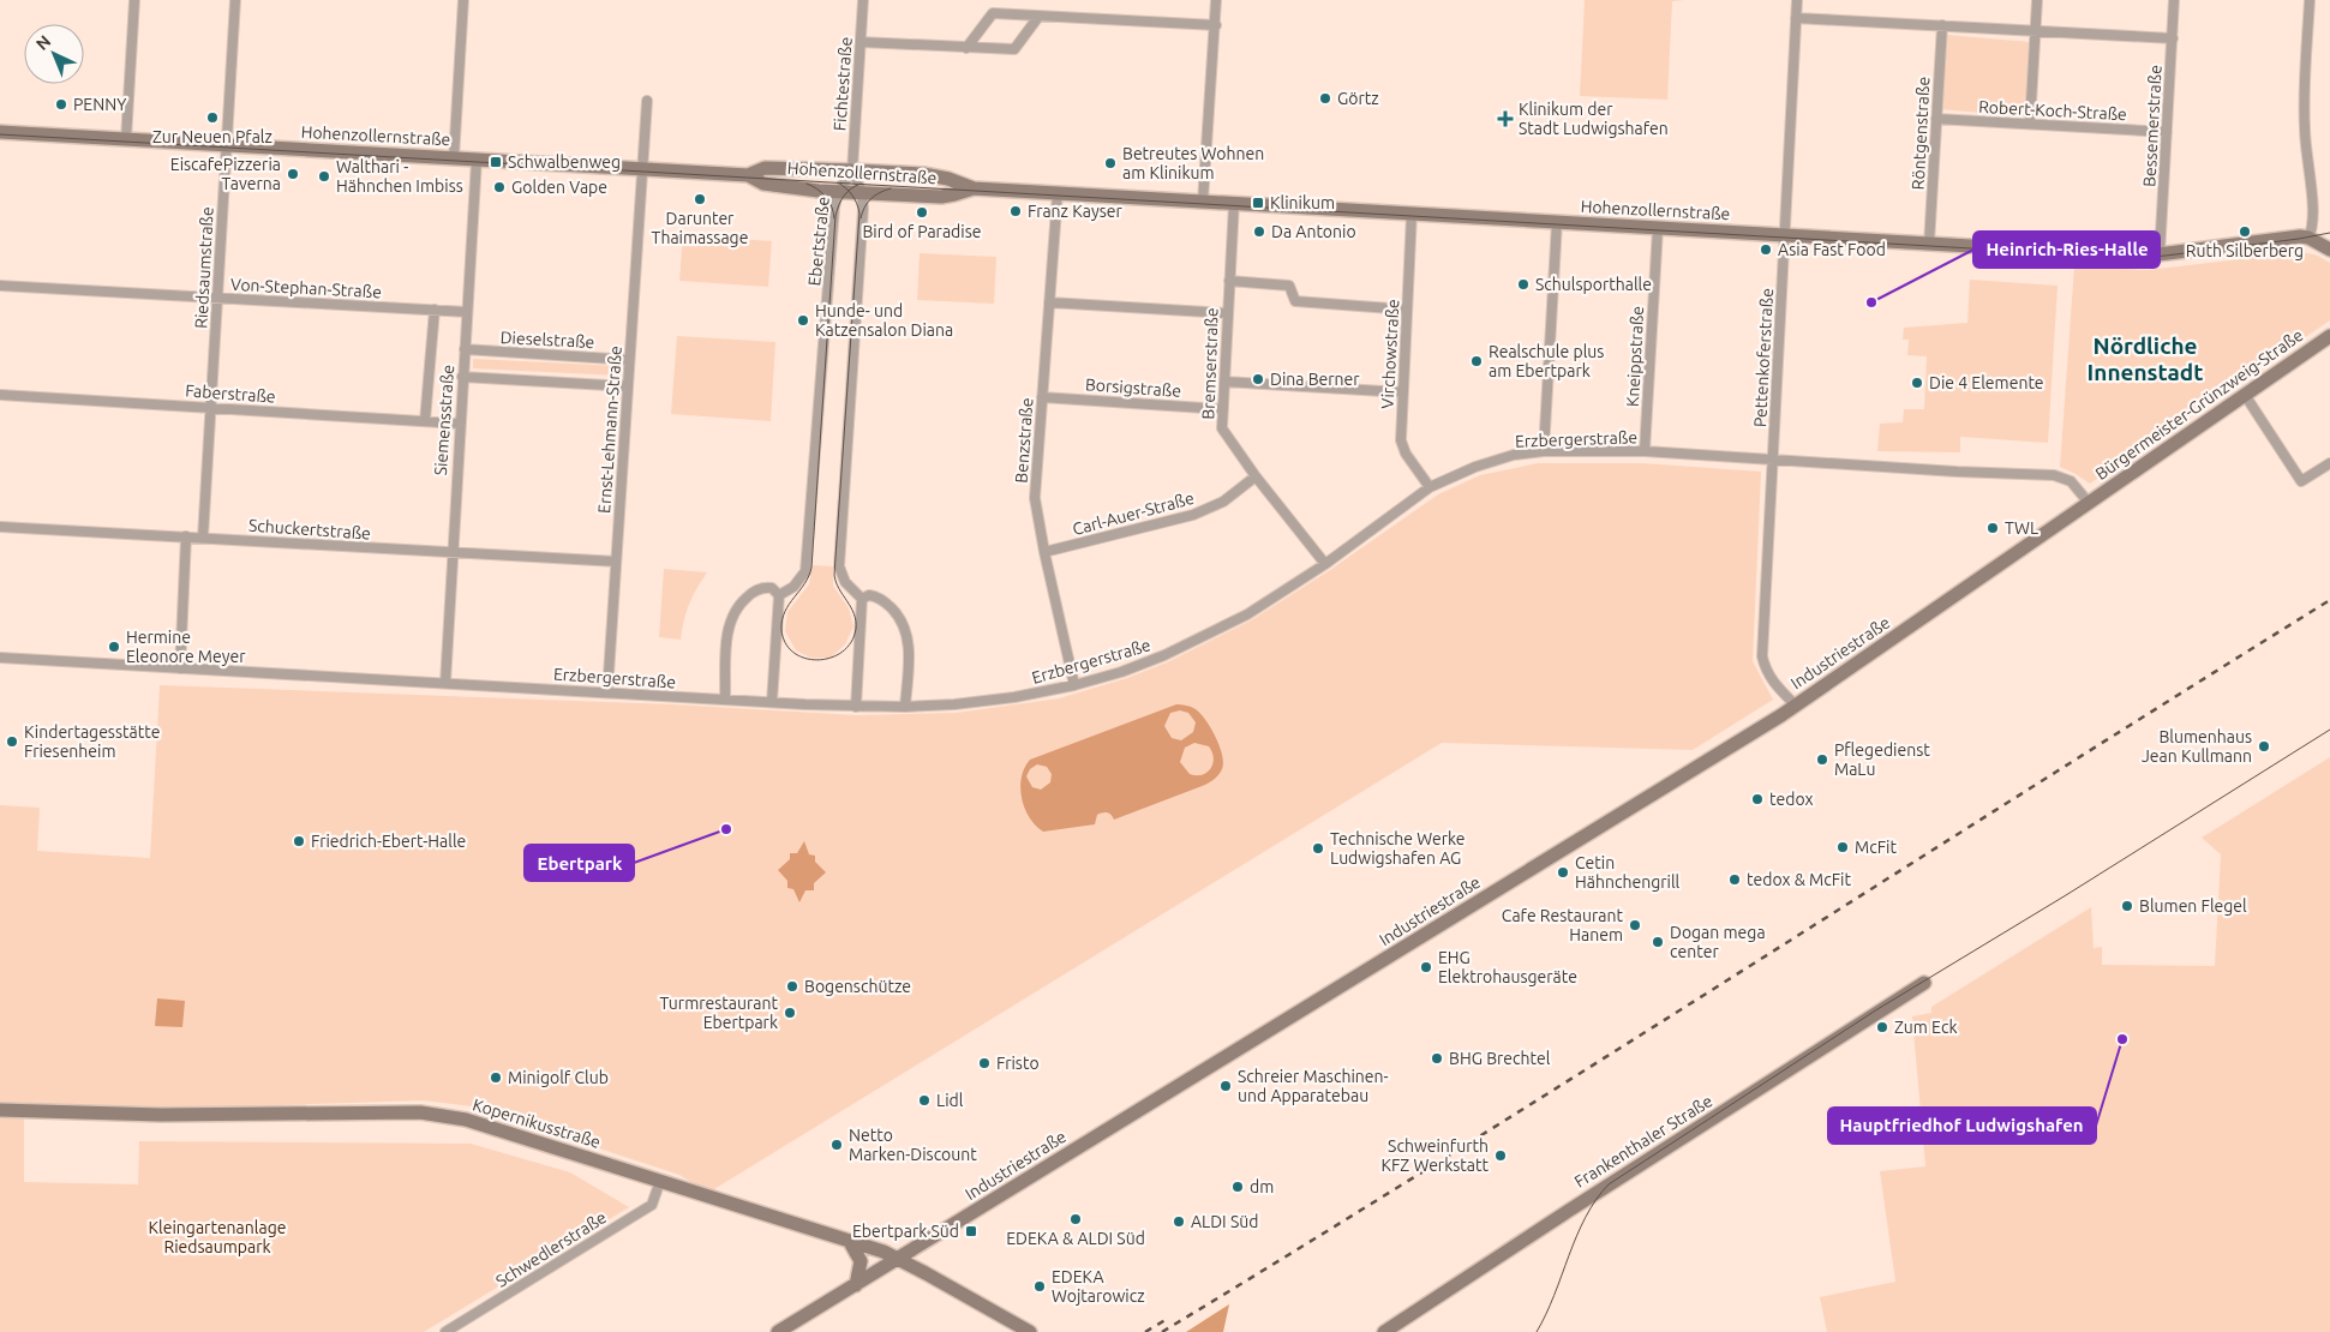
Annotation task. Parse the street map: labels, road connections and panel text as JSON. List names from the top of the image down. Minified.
{"streets":{"street":["Fichtestraße","Robert-Koch-Straße","Bessemerstraße","Röntgenstraße","Hohenzollernstraße","Ebertstraße","Riedsaumstraße","Von-Stephan-Straße","Dieselstraße","Virchowstraße","Kneippstraße","Pettenkoferstraße","Bremserstraße","Borsigstraße","Faberstraße","Bürgermeister-Grünzweig-Straße","Siemensstraße","Ernst-Lehmann-Straße","Erzbergerstraße","Benzstraße","Carl-Auer-Straße","Schuckertstraße","Industriestraße","Kopernikusstraße","Frankenthaler Straße","Schwedlerstraße"]},"crossings":[["Fichtestraße","Hohenzollernstraße"],["Fichtestraße","Ebertstraße"],["Robert-Koch-Straße","Bessemerstraße"],["Robert-Koch-Straße","Röntgenstraße"],["Bessemerstraße","Hohenzollernstraße"],["Röntgenstraße","Hohenzollernstraße"],["Hohenzollernstraße","Ebertstraße"],["Hohenzollernstraße","Riedsaumstraße"],["Hohenzollernstraße","Virchowstraße"],["Hohenzollernstraße","Kneippstraße"],["Hohenzollernstraße","Pettenkoferstraße"],["Hohenzollernstraße","Bremserstraße"],["Hohenzollernstraße","Siemensstraße"],["Hohenzollernstraße","Ernst-Lehmann-Straße"],["Hohenzollernstraße","Benzstraße"],["Riedsaumstraße","Von-Stephan-Straße"],["Riedsaumstraße","Faberstraße"],["Riedsaumstraße","Schuckertstraße"],["Von-Stephan-Straße","Siemensstraße"],["Dieselstraße","Siemensstraße"],["Dieselstraße","Ernst-Lehmann-Straße"],["Virchowstraße","Erzbergerstraße"],["Kneippstraße","Erzbergerstraße"],["Pettenkoferstraße","Erzbergerstraße"],["Pettenkoferstraße","Industriestraße"],["Bremserstraße","Borsigstraße"],["Bremserstraße","Erzbergerstraße"],["Bremserstraße","Carl-Auer-Straße"],["Borsigstraße","Benzstraße"],["Faberstraße","Siemensstraße"],["Bürgermeister-Grünzweig-Straße","Erzbergerstraße"],["Bürgermeister-Grünzweig-Straße","Industriestraße"],["Siemensstraße","Erzbergerstraße"],["Siemensstraße","Schuckertstraße"],["Ernst-Lehmann-Straße","Erzbergerstraße"],["Ernst-Lehmann-Straße","Schuckertstraße"],["Erzbergerstraße","Benzstraße"],["Erzbergerstraße","Industriestraße"],["Benzstraße","Carl-Auer-Straße"],["Industriestraße","Kopernikusstraße"],["Kopernikusstraße","Schwedlerstraße"]],"districts":["Nördliche Innenstadt"],"parks":["Kleingartenanlage Riedsaumpark"],"places":{"other":["Görtz","PENNY","Zur Neuen Pfalz","Betreutes Wohnen am Klinikum","EiscafePizzeria Taverna","Walthari - Hähnchen Imbiss","Golden Vape","Darunter Thaimassage","Franz Kayser","Bird of Paradise","Da Antonio","Ruth Silberberg","Asia Fast Food","Schulsporthalle","Heinrich-Ries-Halle","Hunde- und Katzensalon Diana","Realschule plus am Ebertpark","Dina Berner","Die 4 Elemente","TWL","Hermine Eleonore Meyer","Kindertagesstätte Friesenheim","Blumenhaus Jean Kullmann","Pflegedienst MaLu","tedox","Ebertpark","Friedrich-Ebert-Halle","McFit","Technische Werke Ludwigshafen AG","Cetin Hähnchengrill","tedox & McFit","Blumen Flegel","Cafe Restaurant Hanem","Dogan mega center","EHG Elektrohausgeräte","Bogenschütze","Turmrestaurant Ebertpark","Zum Eck","Hauptfriedhof Ludwigshafen","BHG Brechtel","Fristo","Minigolf Club","Schreier Maschinen- und Apparatebau","Lidl","Netto Marken-Discount","Schweinfurth KFZ Werkstatt","dm","EDEKA & ALDI Süd","ALDI Süd","EDEKA Wojtarowicz"],"health":["Klinikum der Stadt Ludwigshafen"],"transit":["Schwalbenweg","Klinikum","Ebertpark Süd"]},"north":"top left"}
